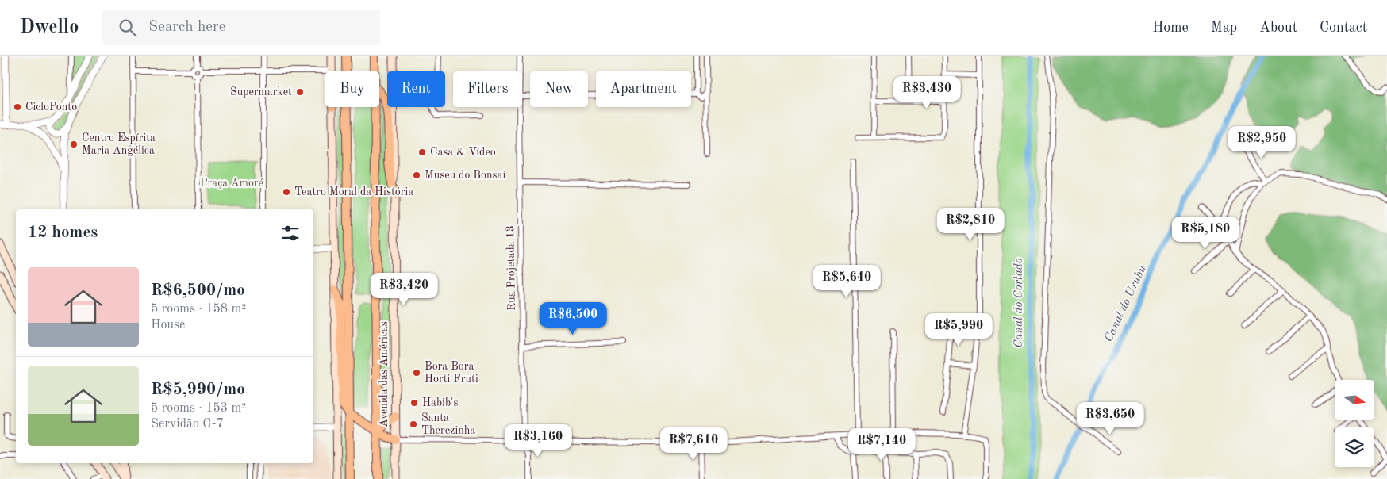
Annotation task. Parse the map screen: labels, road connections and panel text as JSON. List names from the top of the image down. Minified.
{"streets":{"highway":["Avenida das Américas"],"street":["Rua Projetada 13"]},"water":["Canal do Cortado","Canal do Urubu"],"parks":["Praça Amoré"],"places":["Supermarket","CicloPonto","Centro Espírita Maria Angélica","Casa & Vídeo","Museu do Bonsai","Teatro Moral da História","Bora Bora Horti Fruti","Habib's","Santa Therezinha"],"north":"right","page":{"header":"Dwello","search":"Search here","nav":["Home","Map","About","Contact"],"chip":["Buy","Rent","Filters","New","Apartment"],"price":["R$3,430","R$2,950","R$2,810","R$5,180","R$5,640","R$3,420","R$6,500","R$5,990","R$3,650","R$3,160","R$7,610","R$7,140"],"heading":"12 homes","list":[{"name":"R$6,500/mo","note":"5 rooms · 158 m² · House"},{"name":"R$5,990/mo","note":"5 rooms · 153 m² · Servidão G-7"}]}}
